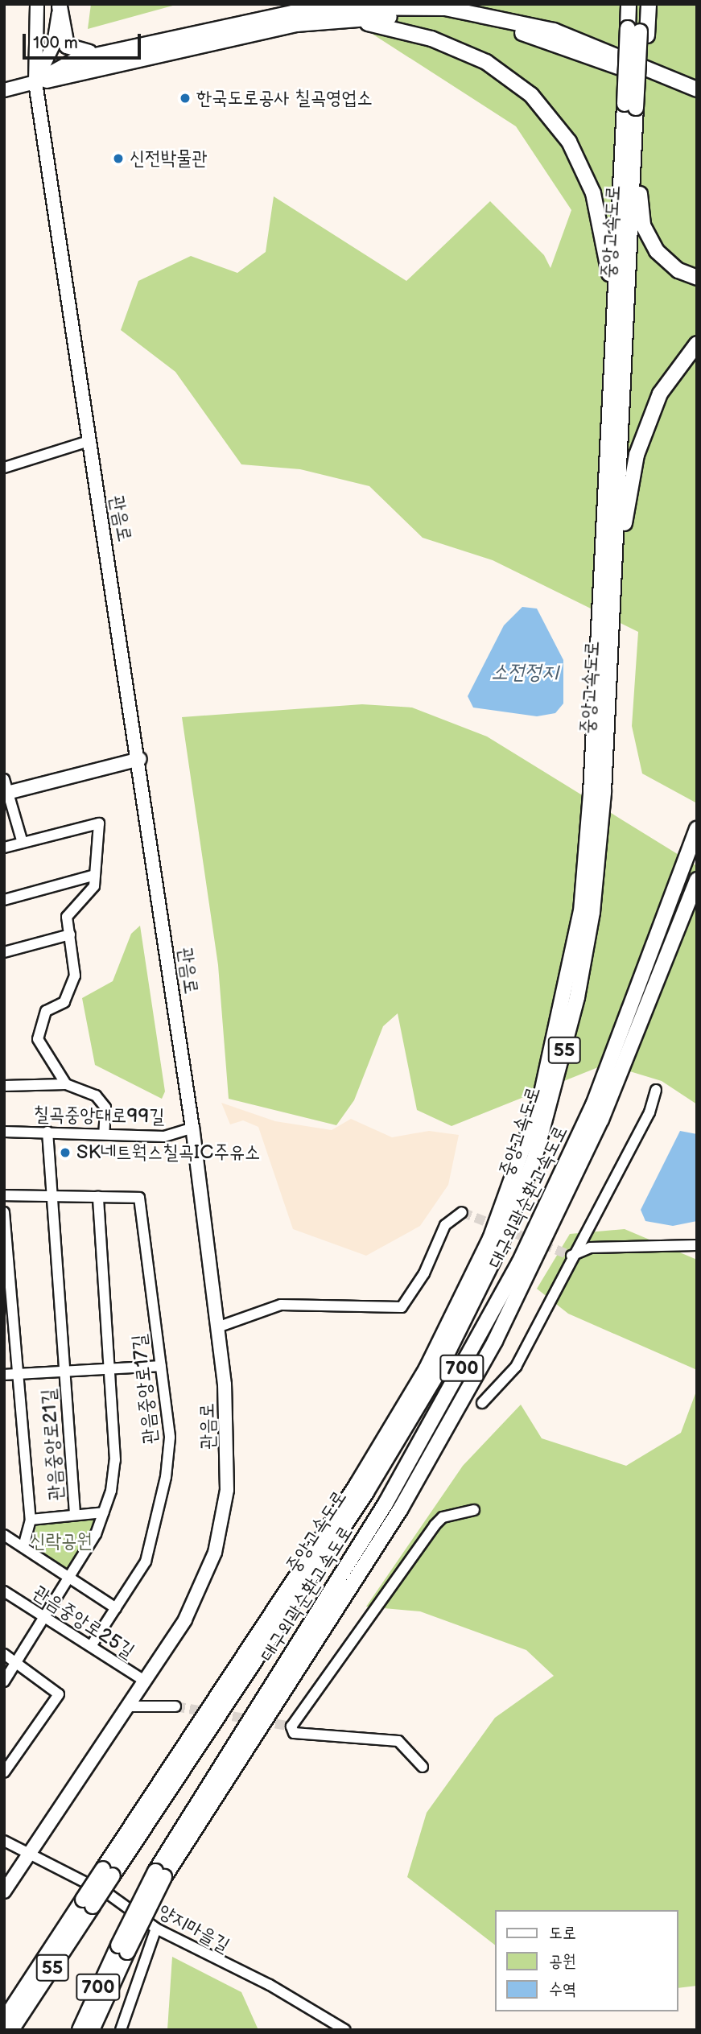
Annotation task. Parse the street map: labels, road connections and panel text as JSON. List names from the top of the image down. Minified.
{"streets":{"highway":["중앙고속도로","55","대구외곽순환고속도로","700"],"main road":["관음로"],"street":["칠곡중앙대로99길","관음중앙로17길","관음중앙로21길","관음중앙로25길","양지마을길"]},"crossings":[["관음로","칠곡중앙대로99길"],["관음로","관음중앙로25길"],["관음로","양지마을길"],["관음중앙로17길","관음중앙로21길"],["관음중앙로17길","관음중앙로25길"]],"water":["소전정지"],"parks":["신락공원"],"places":["한국도로공사 칠곡영업소","신전박물관","SK네트웍스칠곡IC주유소"],"legend":["도로","공원","수역"],"scale_bar":"100 m"}
